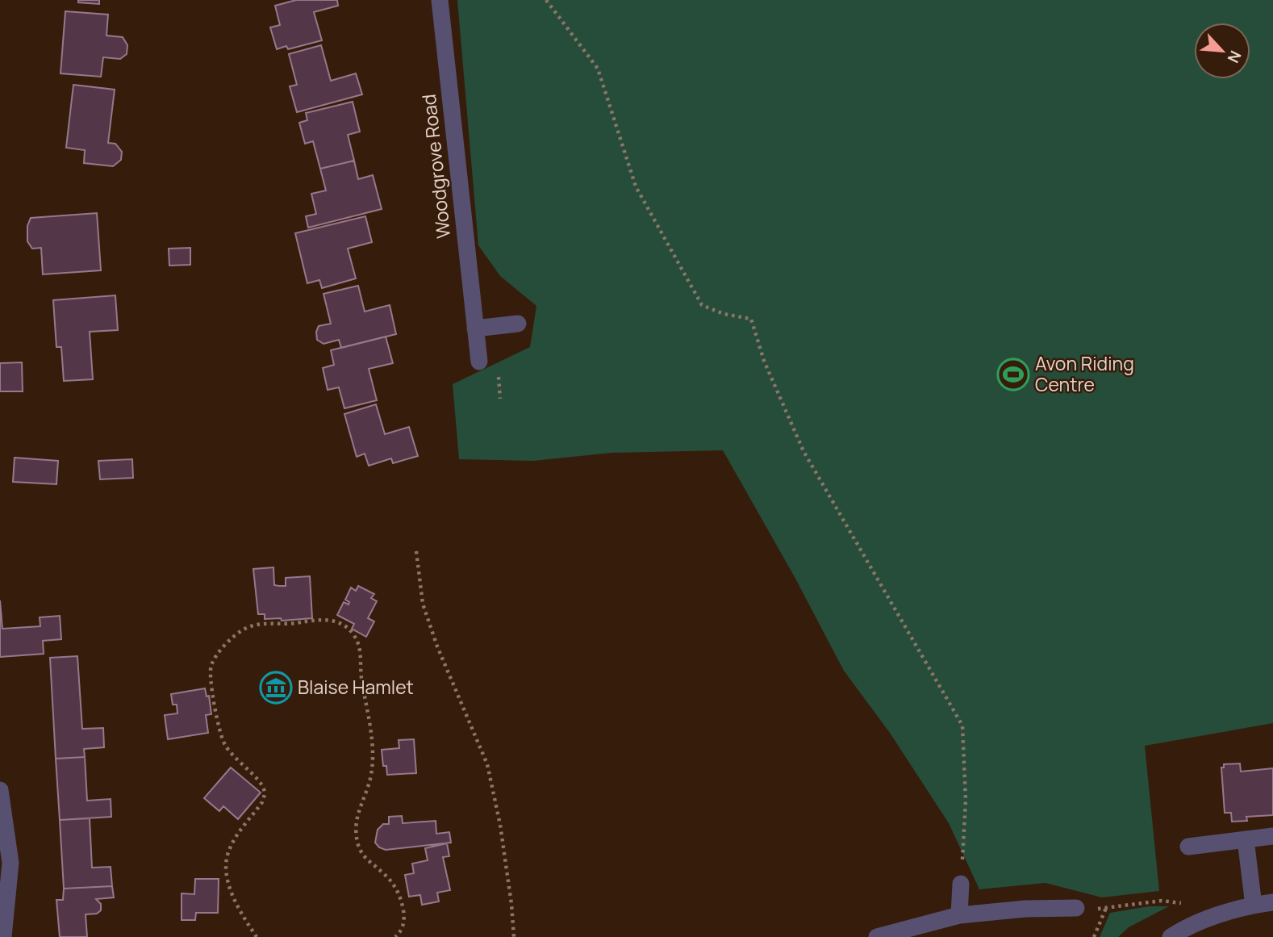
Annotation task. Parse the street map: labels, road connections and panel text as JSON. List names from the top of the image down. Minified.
{"streets":{"street":["Woodgrove Road"]},"places":{"sports":["Avon Riding Centre"],"museum":["Blaise Hamlet"]},"north":"bottom right"}
